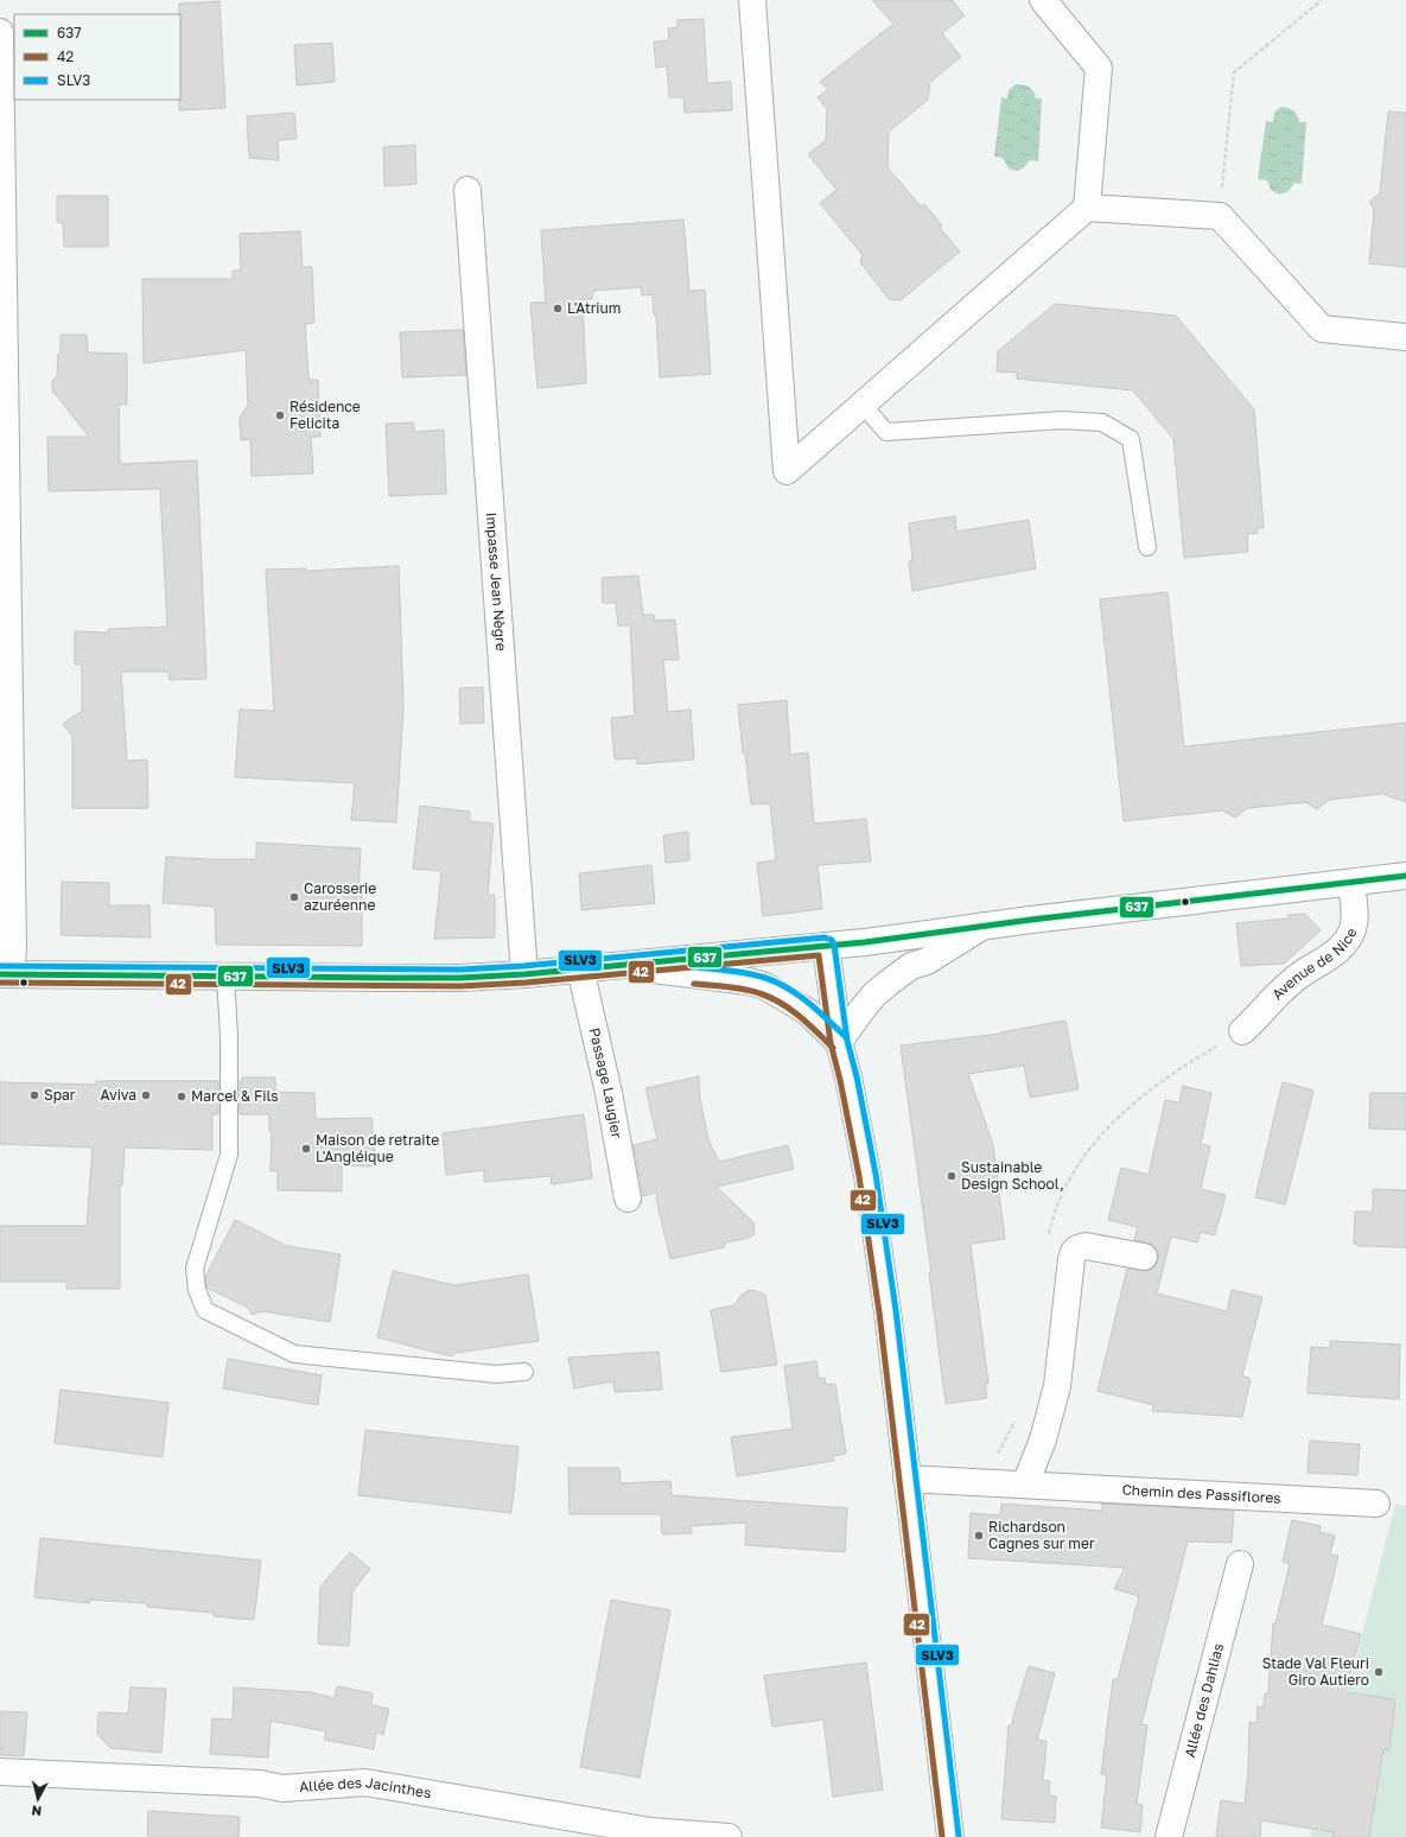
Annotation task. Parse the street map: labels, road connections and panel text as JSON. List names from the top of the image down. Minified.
{"streets":{"street":["Impasse Jean Nègre","Avenue de Nice","Passage Laugier","Chemin des Passiflores","Allée des Dahlias","Allée des Jacinthes"]},"places":["L'Atrium","Résidence Felicita","Carosserie azuréenne","Spar","Aviva","Marcel & Fils","Maison de retraite L'Angléique","Sustainable Design School,","Richardson Cagnes sur mer","Stade Val Fleuri Giro Autiero"],"lines":["transit line 637","transit line SLV3","transit line 42"],"legend":["637","42","SLV3"],"north":"bottom"}
